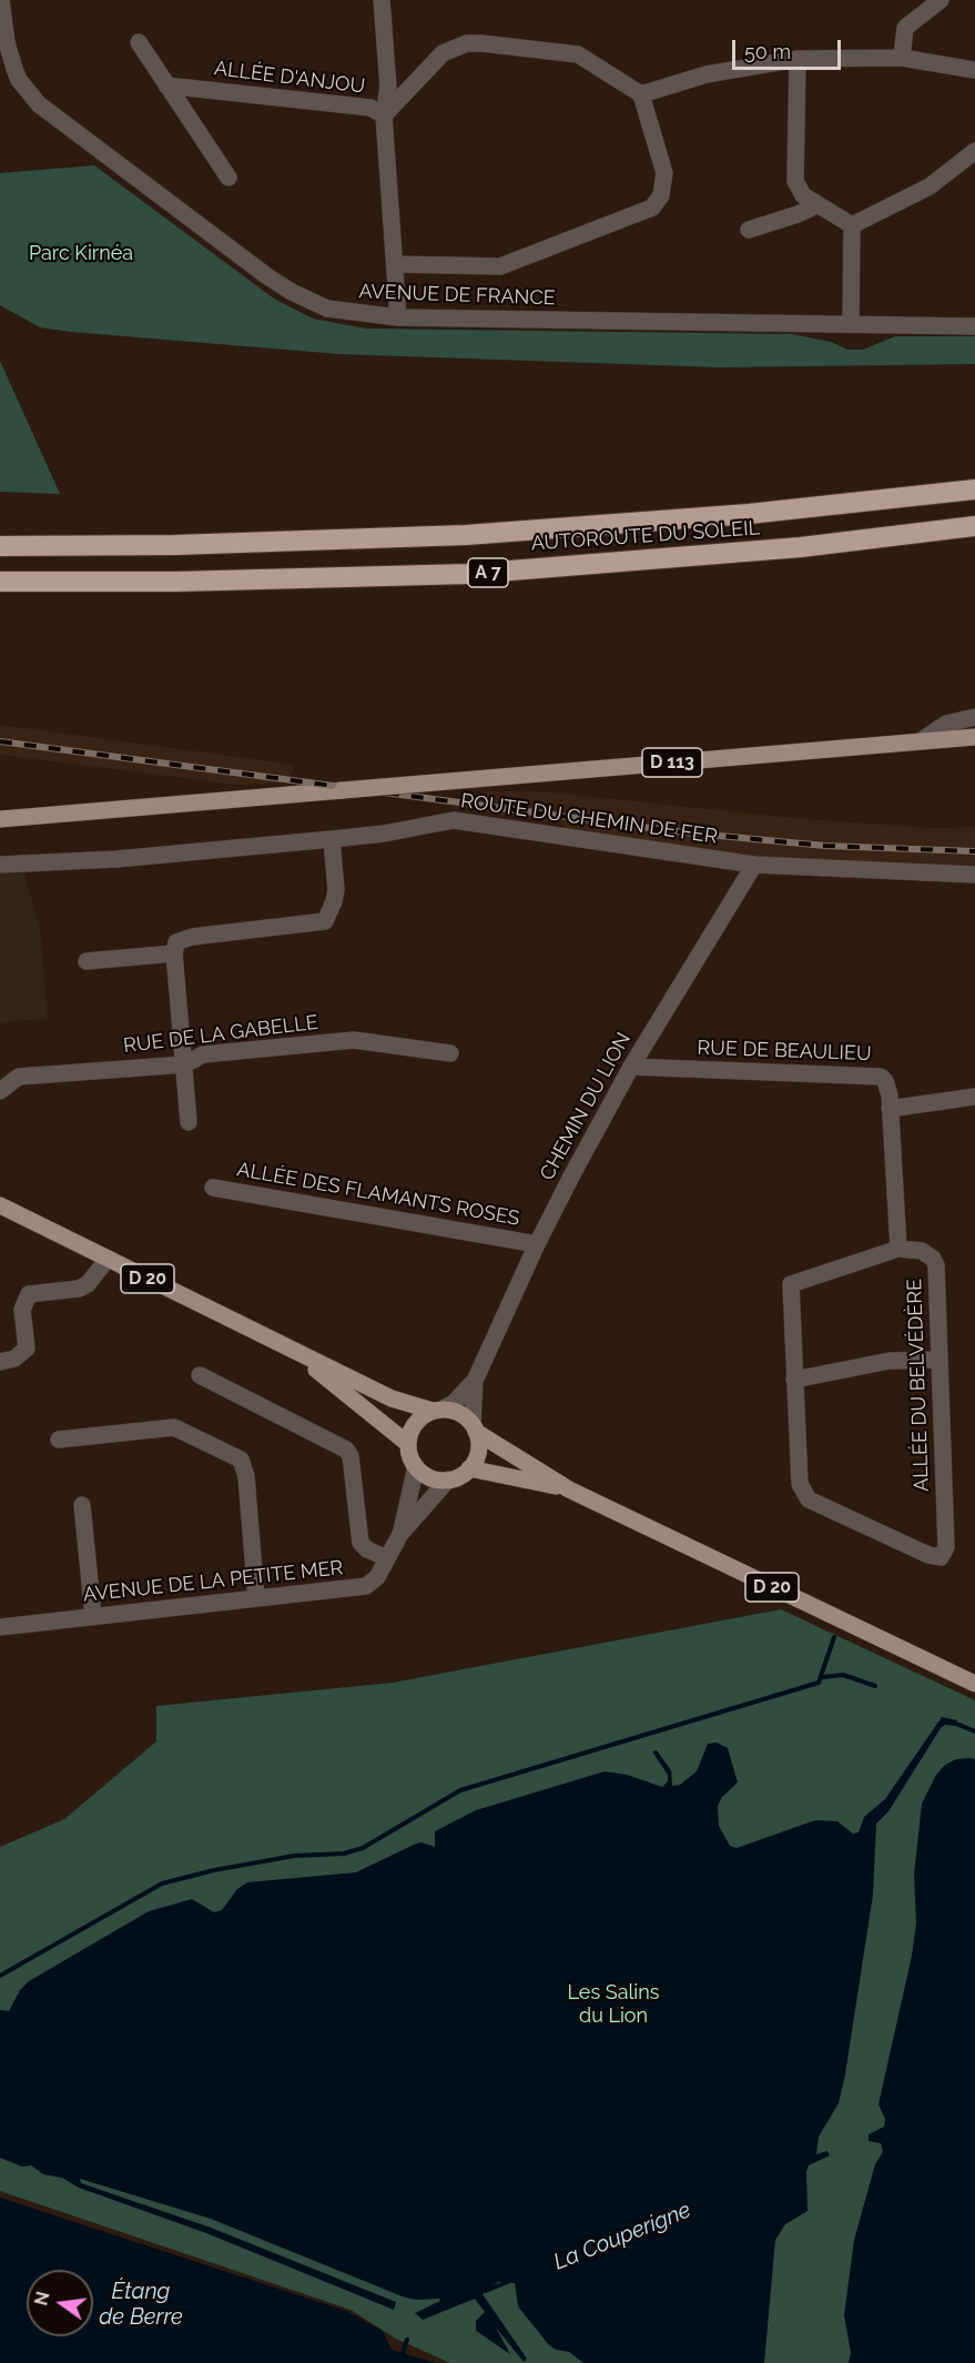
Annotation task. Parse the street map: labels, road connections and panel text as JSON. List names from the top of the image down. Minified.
{"streets":{"highway":["AUTOROUTE DU SOLEIL","A 7"],"main road":["D 113","D 20"],"street":["ALLÉE D'ANJOU","AVENUE DE FRANCE","ROUTE DU CHEMIN DE FER","RUE DE LA GABELLE","RUE DE BEAULIEU","CHEMIN DU LION","ALLÉE DES FLAMANTS ROSES","ALLÉE DU BELVÉDÈRE","AVENUE DE LA PETITE MER"]},"crossings":[["ROUTE DU CHEMIN DE FER","CHEMIN DU LION"],["RUE DE BEAULIEU","CHEMIN DU LION"],["RUE DE BEAULIEU","ALLÉE DU BELVÉDÈRE"],["CHEMIN DU LION","ALLÉE DES FLAMANTS ROSES"],["CHEMIN DU LION","D 20"],["CHEMIN DU LION","AVENUE DE LA PETITE MER"],["D 20","AVENUE DE LA PETITE MER"]],"water":["La Couperigne","Étang de Berre"],"parks":["Parc Kirnéa","Les Salins du Lion"],"scale_bar":"50 m","north":"left"}
